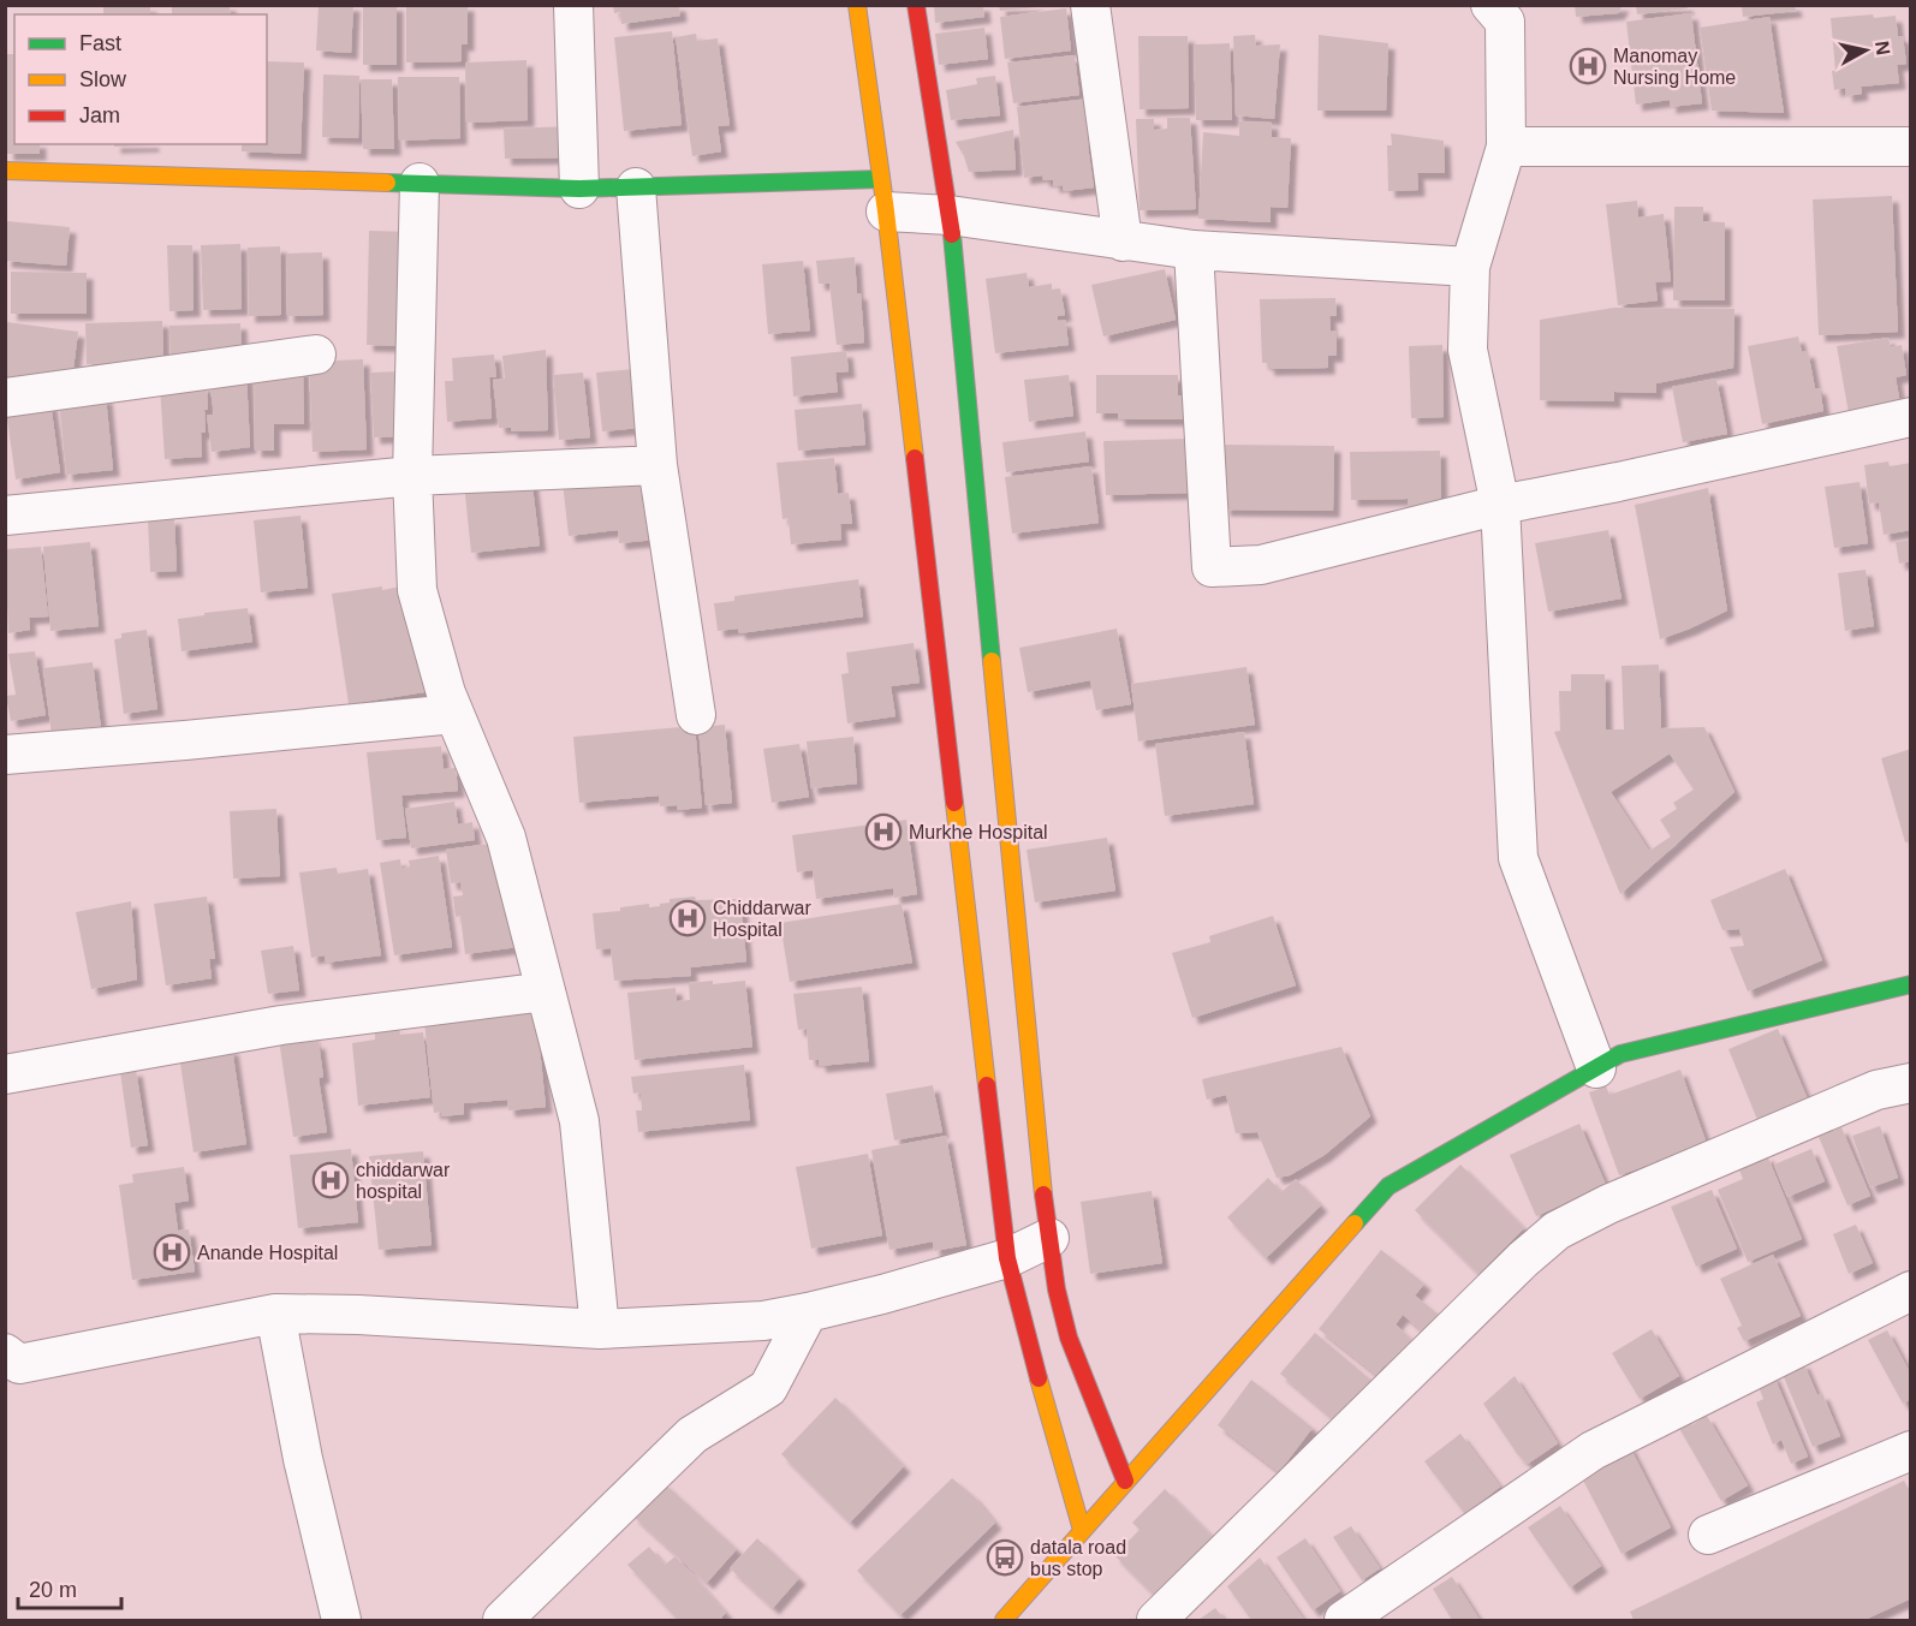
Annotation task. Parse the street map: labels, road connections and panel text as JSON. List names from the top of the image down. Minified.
{"places":{"hospital":["Manomay Nursing Home","Murkhe Hospital","Chiddarwar Hospital","chiddarwar hospital","Anande Hospital"],"bus stop":["datala road bus stop"]},"legend":["Fast","Slow","Jam"],"scale_bar":"20 m","north":"right"}
